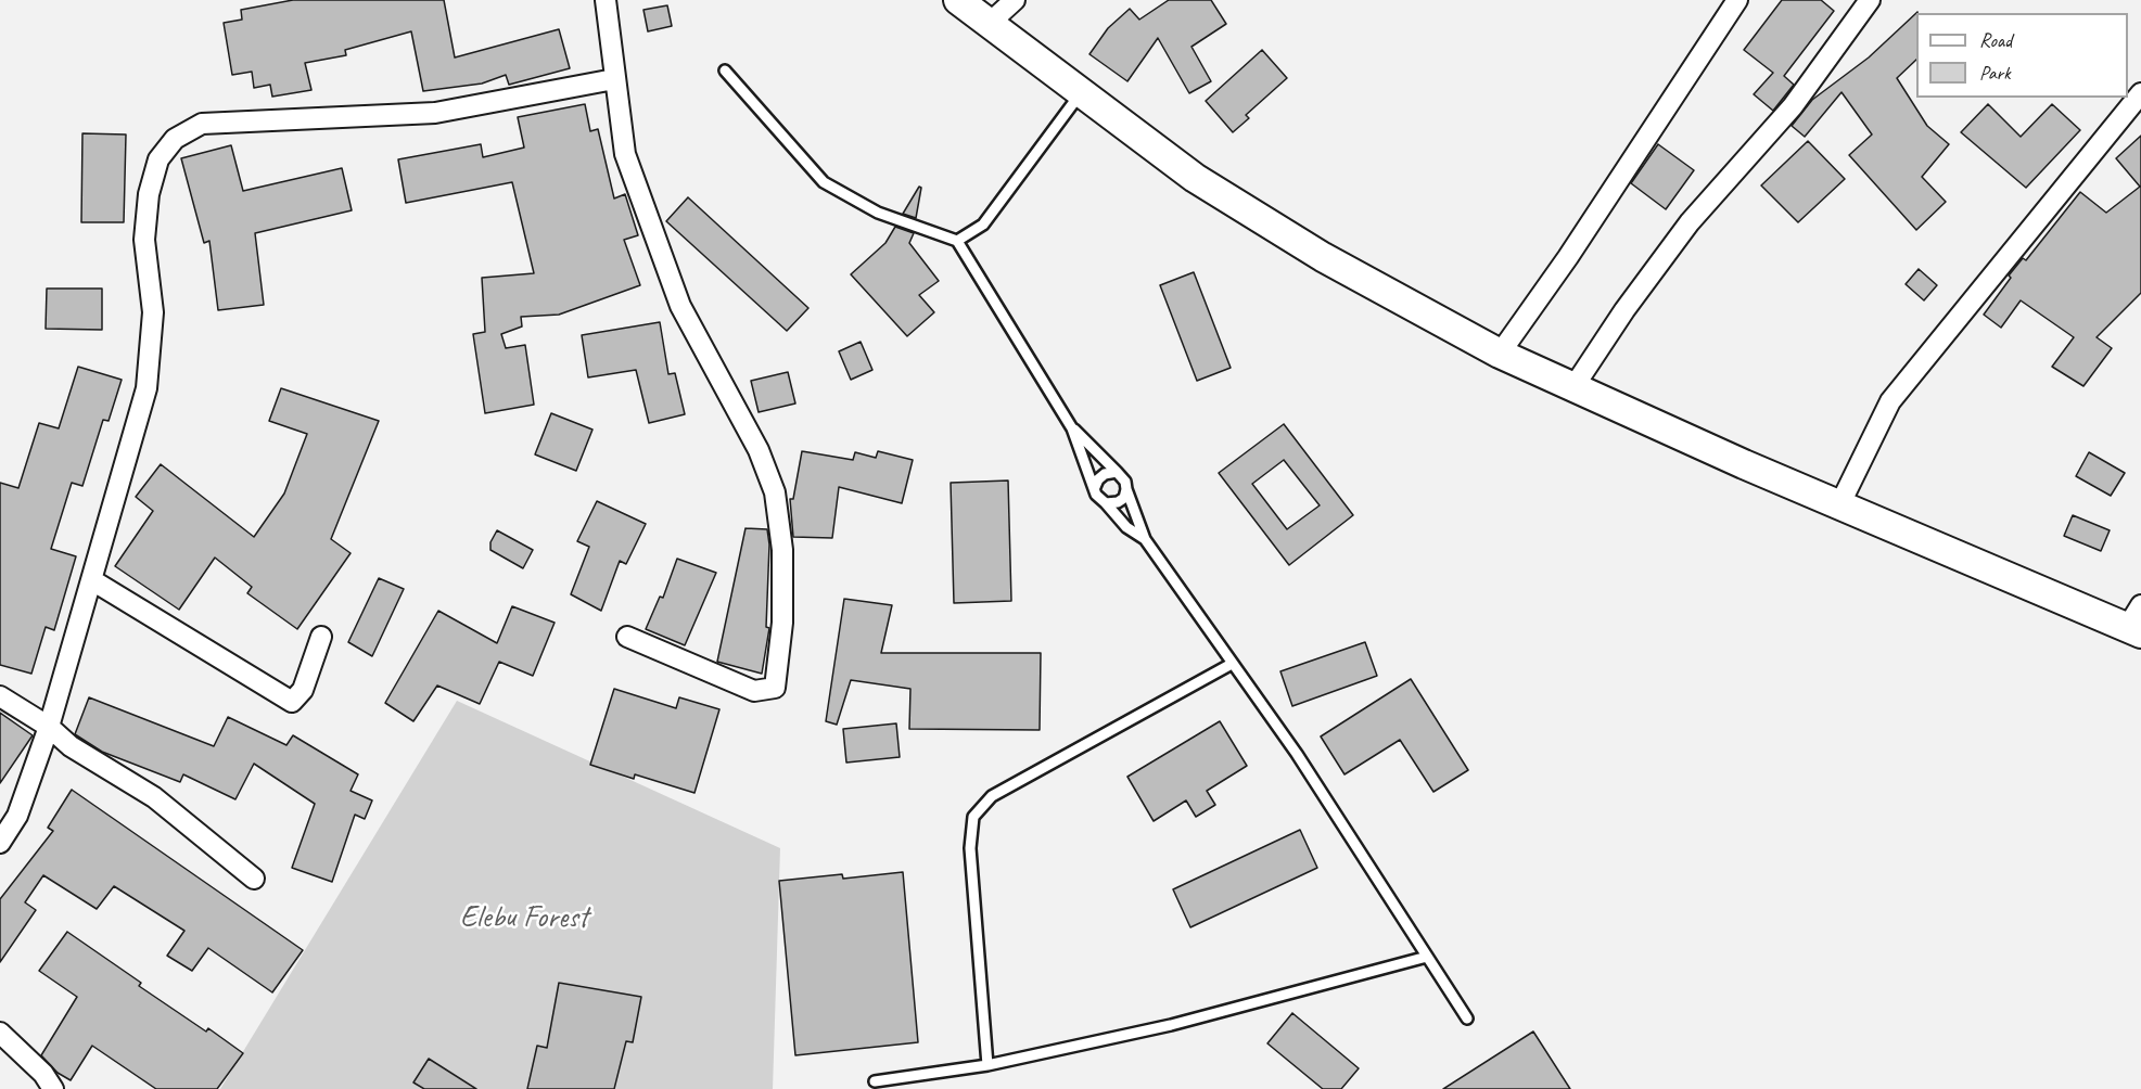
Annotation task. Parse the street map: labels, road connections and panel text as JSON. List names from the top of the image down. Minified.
{"parks":["Elebu Forest"],"legend":["Road","Park"]}
